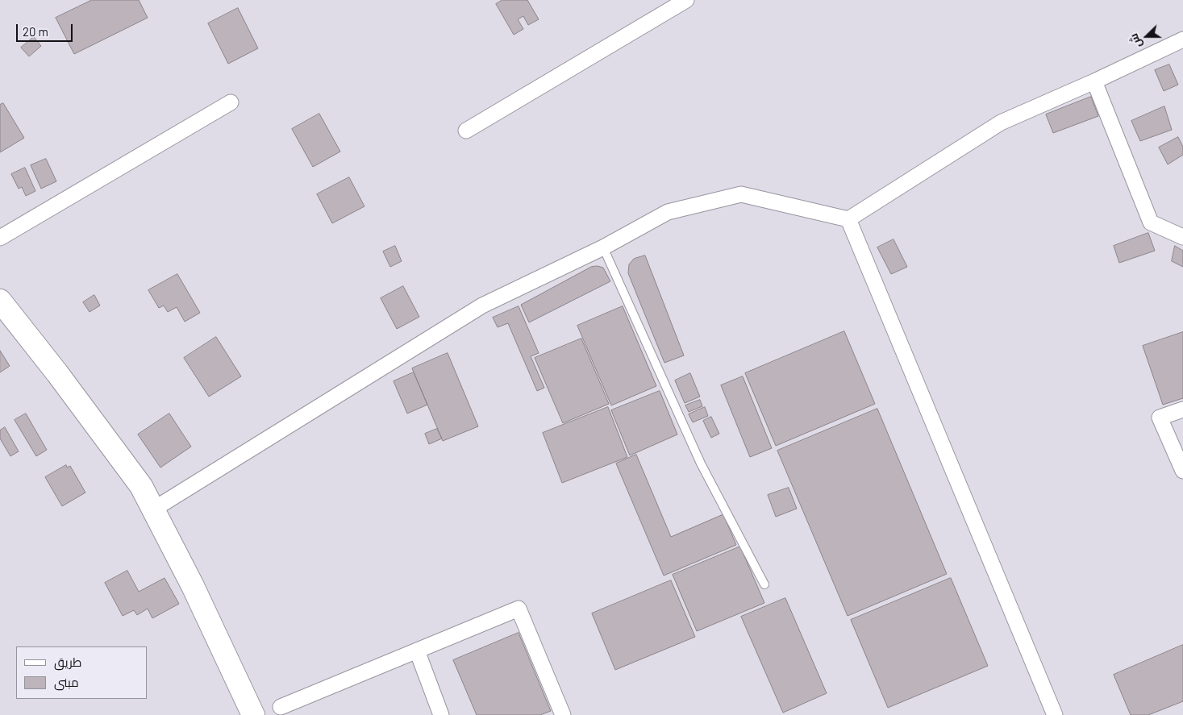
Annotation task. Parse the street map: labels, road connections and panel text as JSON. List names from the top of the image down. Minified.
{"legend":["طريق","مبنى"],"scale_bar":"20 m","north":"left"}
